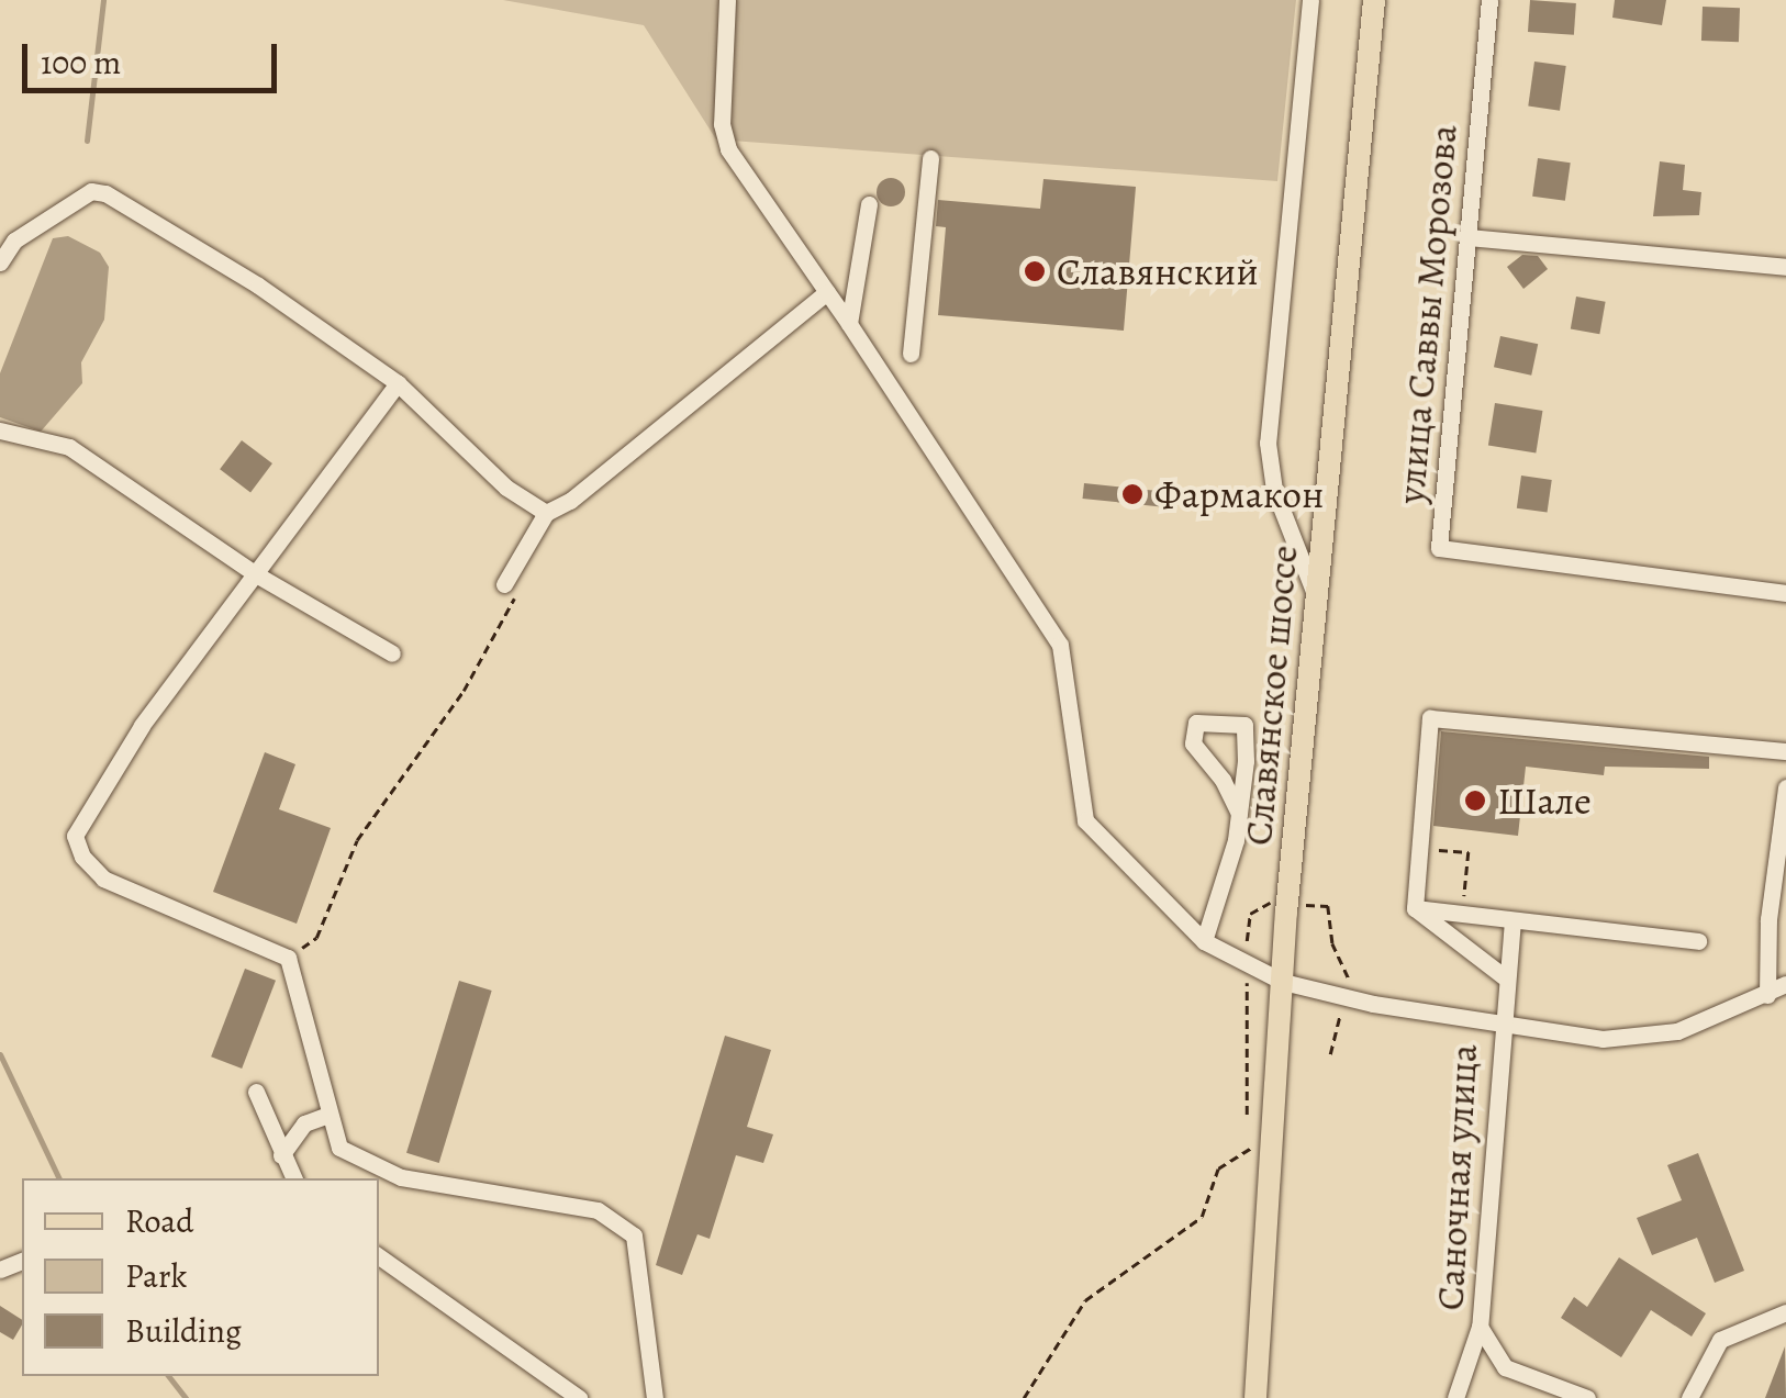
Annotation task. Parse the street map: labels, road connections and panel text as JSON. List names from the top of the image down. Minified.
{"streets":{"main road":["Славянское шоссе"],"street":["улица Саввы Морозова","Саночная улица"]},"places":["Славянский","Фармакон","Шале"],"legend":["Road","Park","Building"],"scale_bar":"100 m"}
